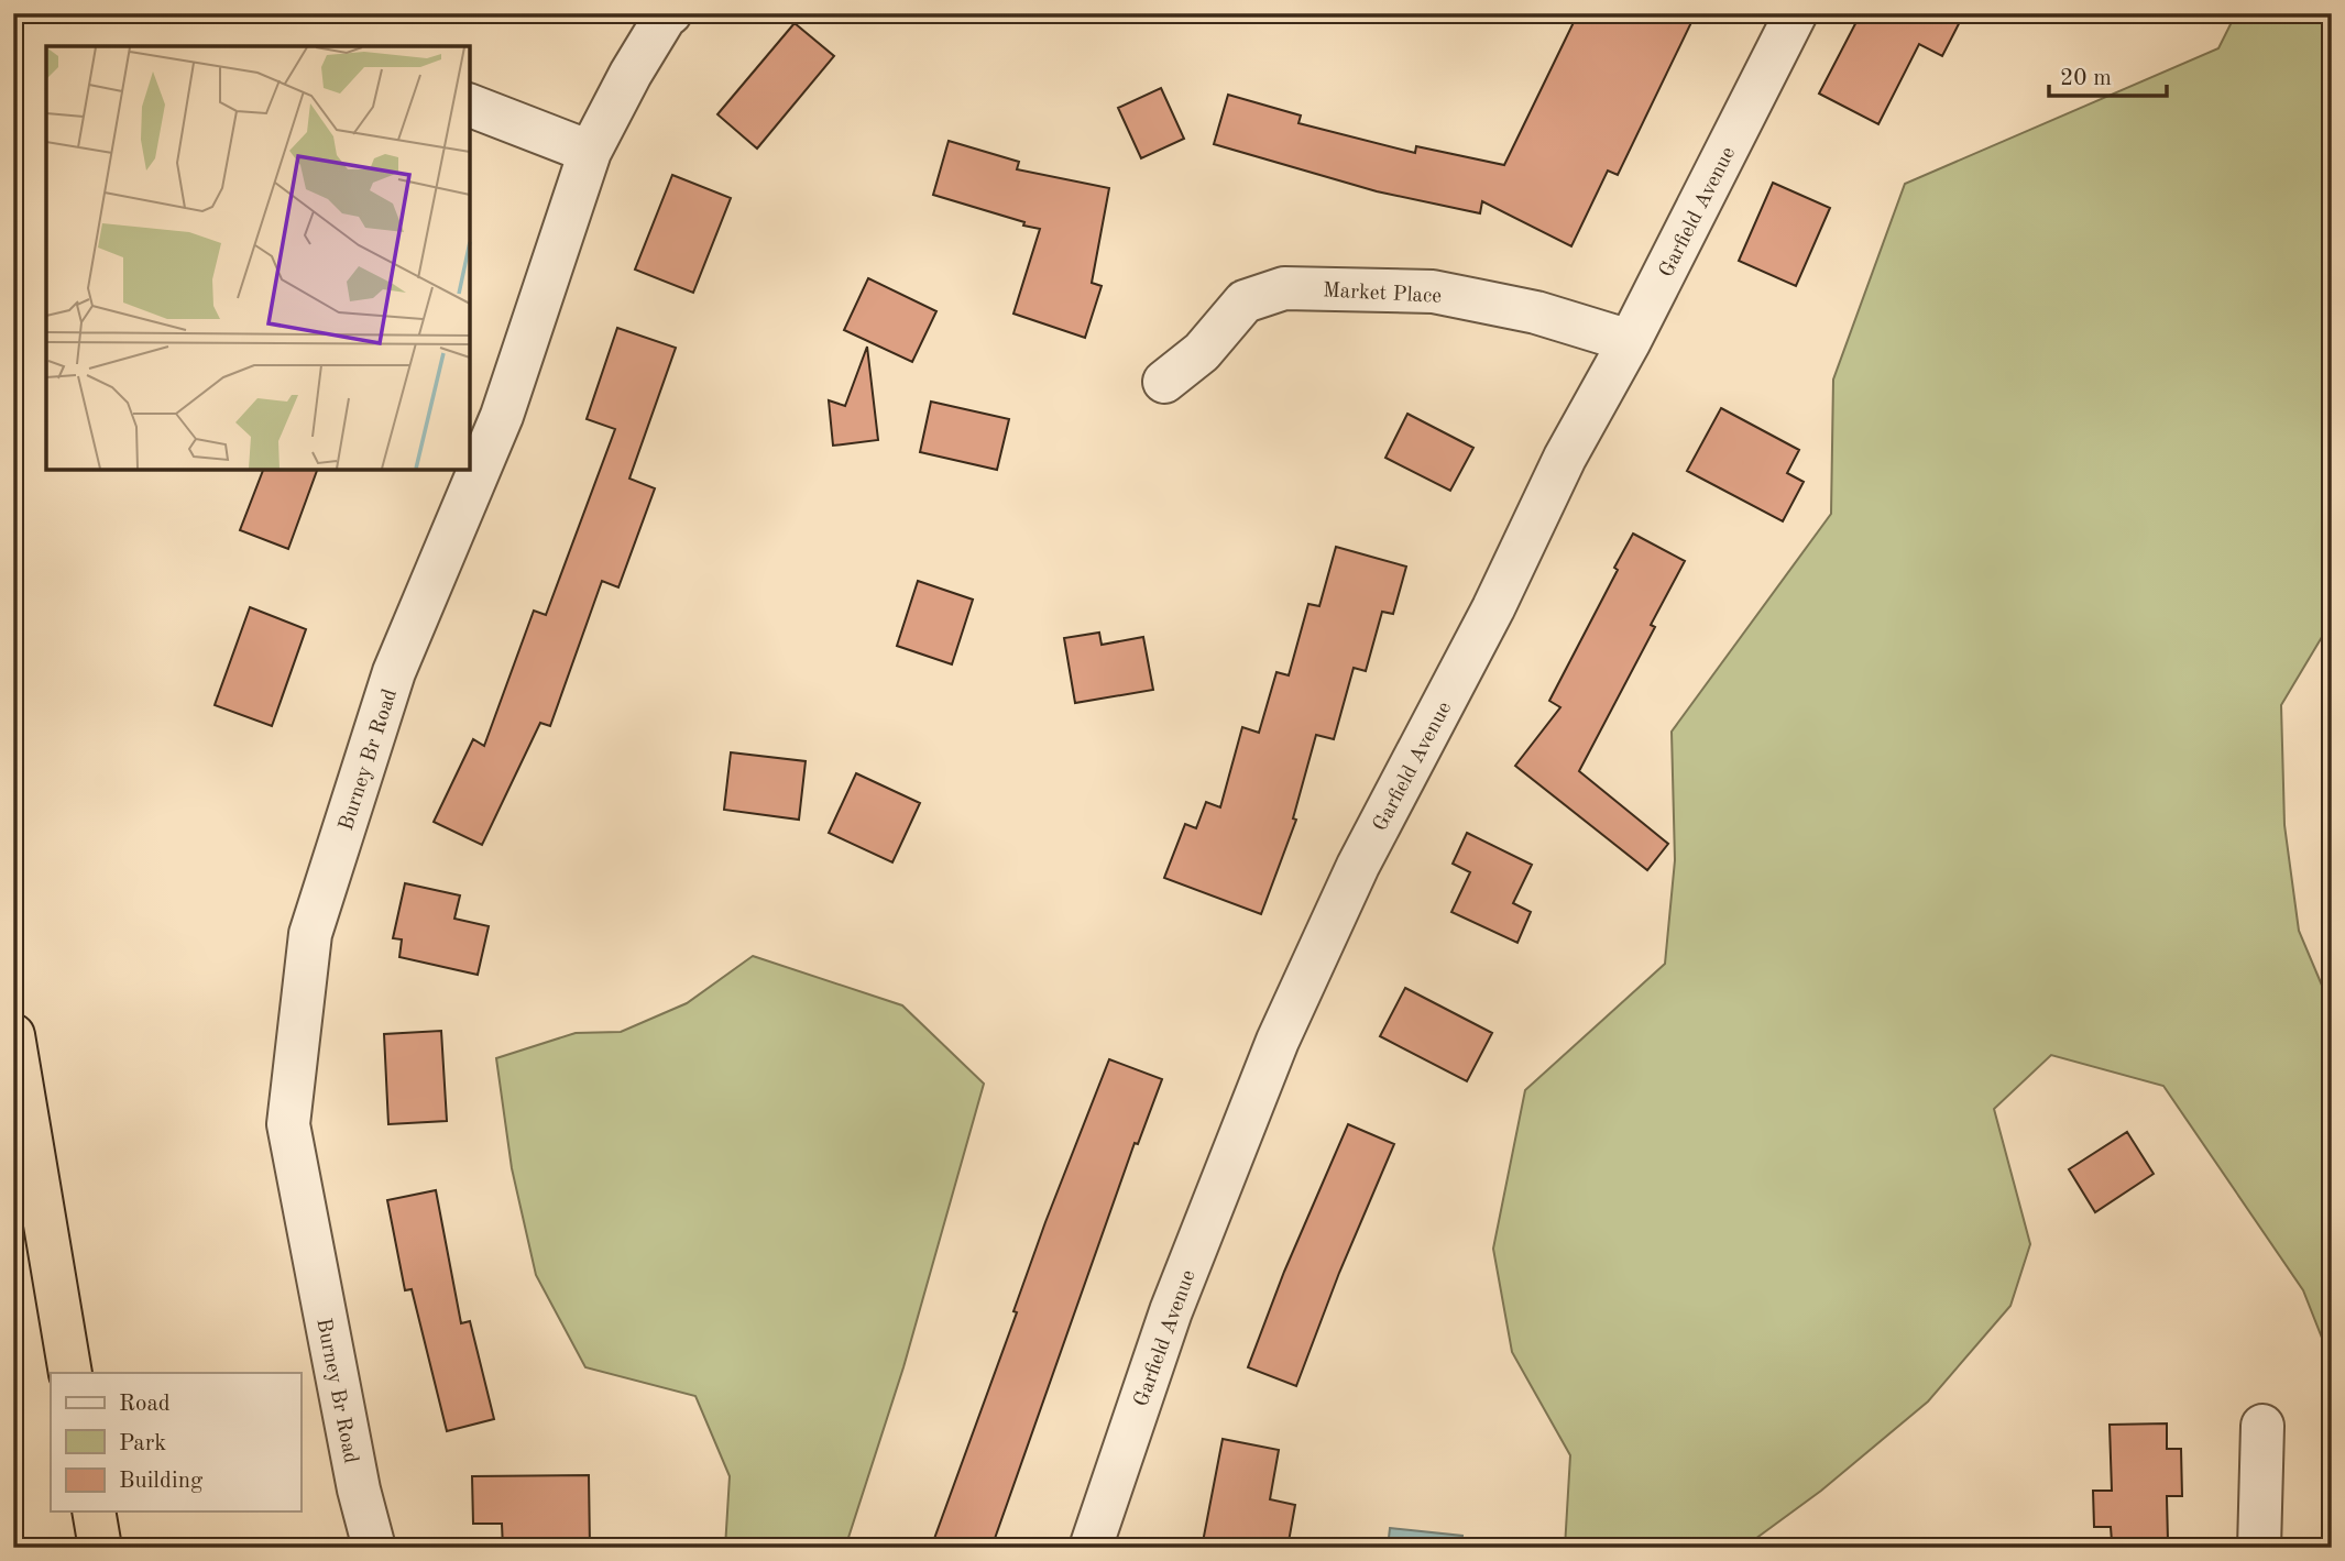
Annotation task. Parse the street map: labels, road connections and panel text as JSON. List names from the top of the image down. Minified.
{"streets":{"street":["Garfield Avenue","Market Place","Burney Br Road"]},"crossings":[["Garfield Avenue","Market Place"]],"legend":["Road","Park","Building"],"scale_bar":"20 m"}
